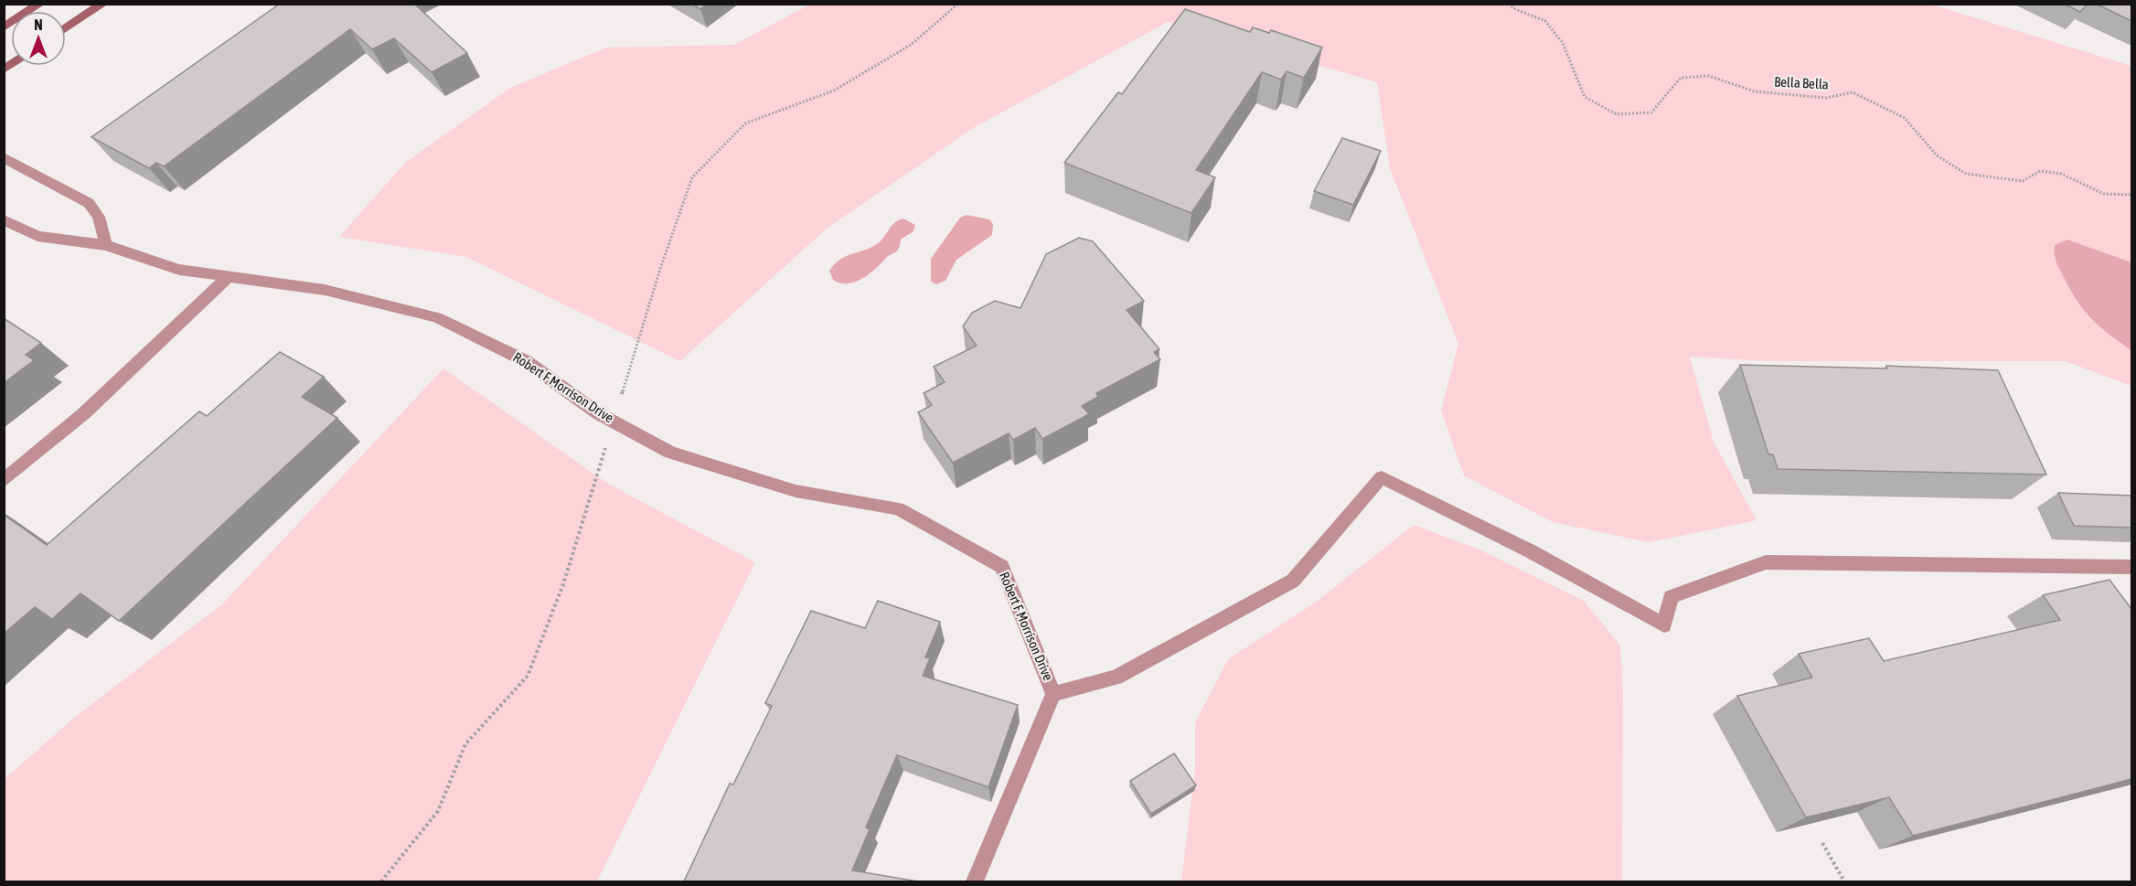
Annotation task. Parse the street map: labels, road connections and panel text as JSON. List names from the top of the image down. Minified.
{"streets":{"lane":["Robert F Morrison Drive"],"path":["Bella Bella"]},"north":"top"}
